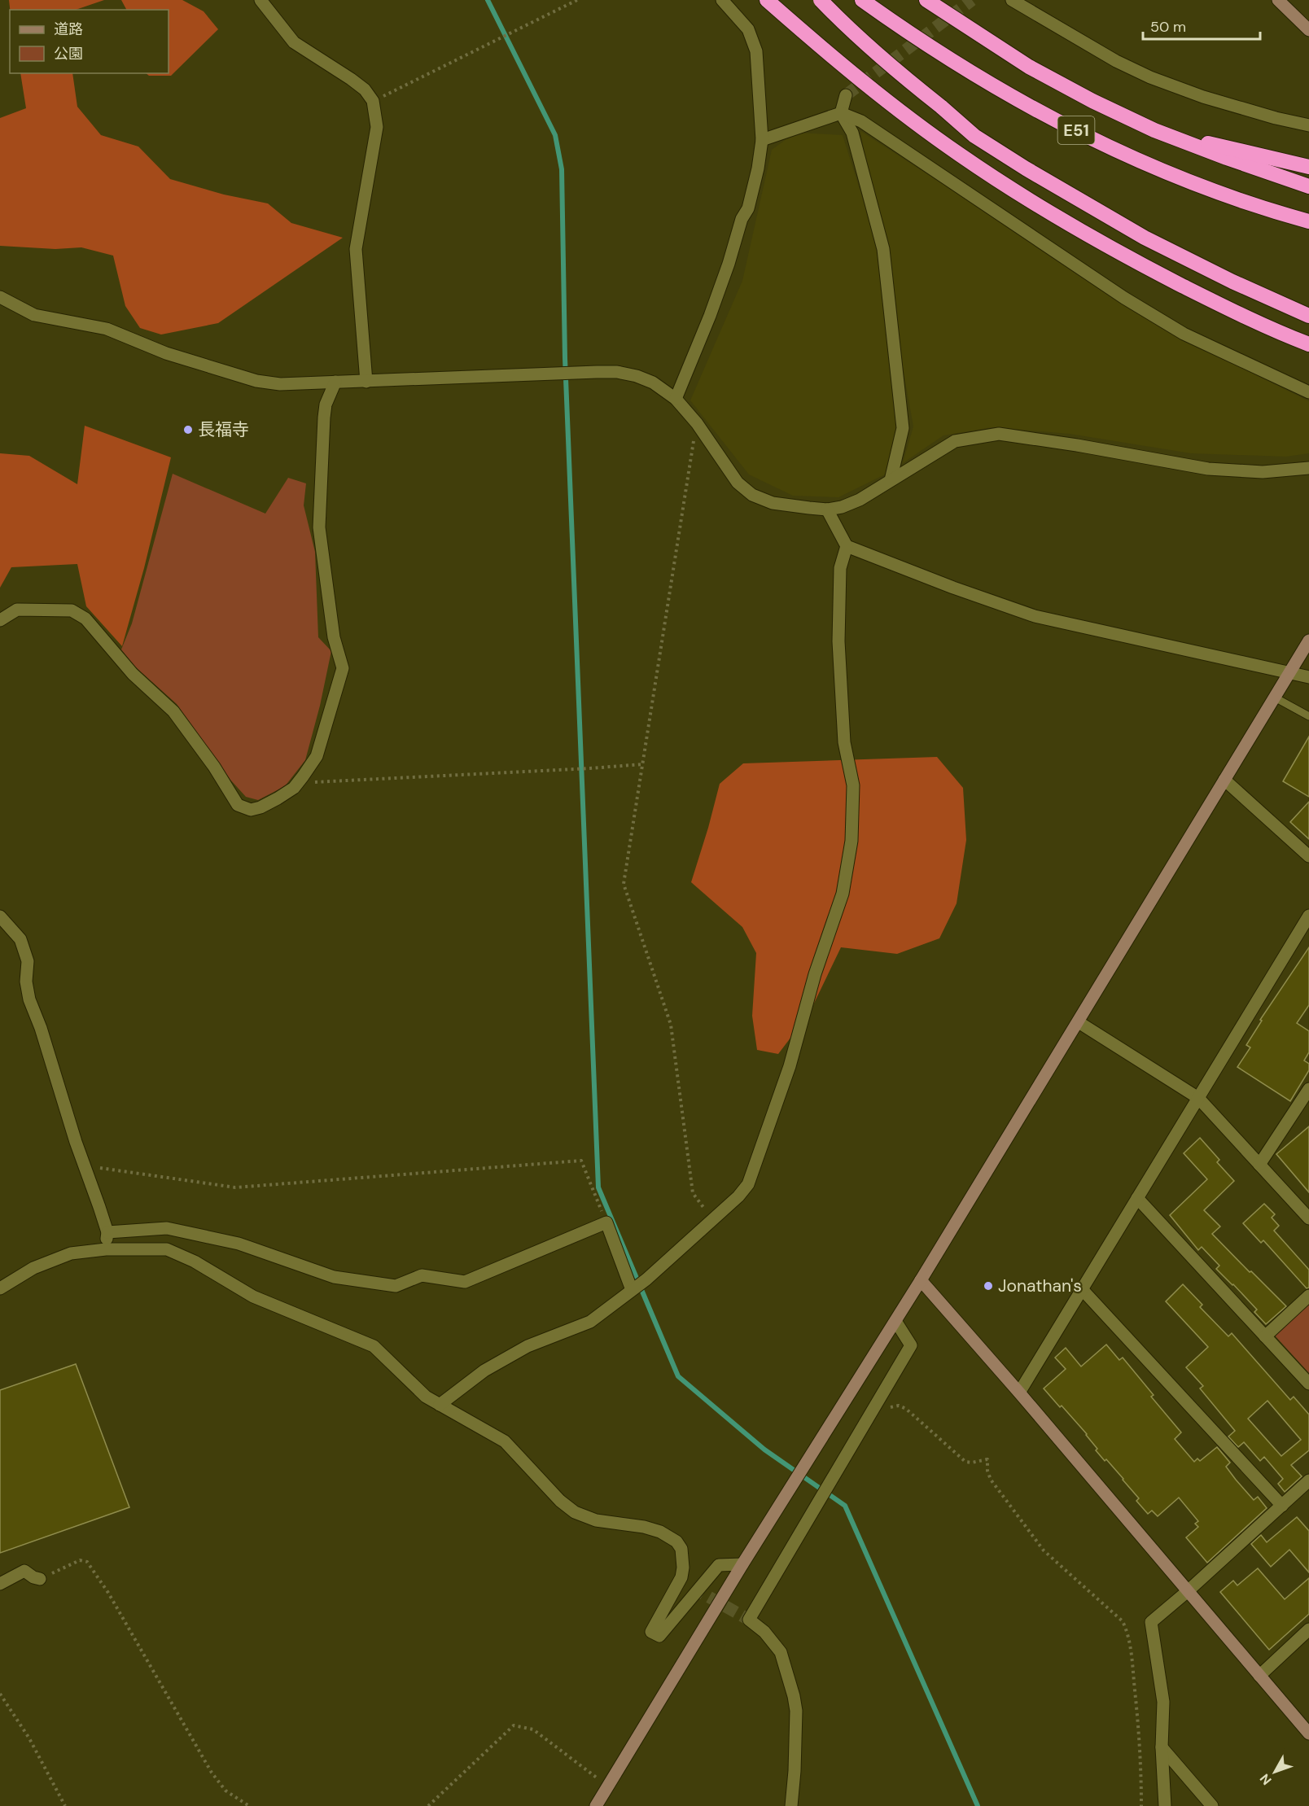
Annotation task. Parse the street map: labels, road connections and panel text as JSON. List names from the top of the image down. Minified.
{"streets":{"highway":["E51"]},"places":["長福寺","Jonathan's"],"legend":["道路","公園"],"scale_bar":"50 m","north":"bottom left"}
